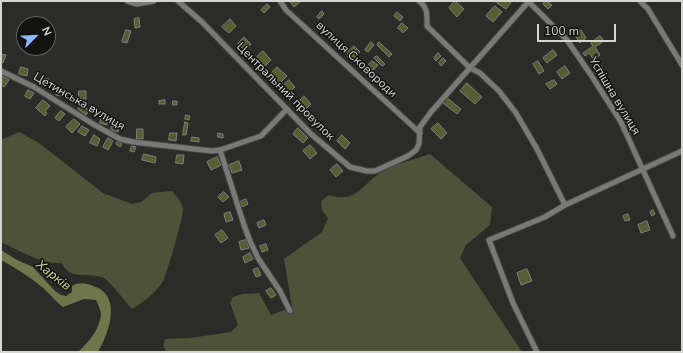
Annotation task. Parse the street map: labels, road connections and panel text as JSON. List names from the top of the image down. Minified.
{"streets":{"street":["вулиця Сковороди","Центральний провулок","Успішна вулиця","Цетинська вулиця"]},"crossings":[["вулиця Сковороди","Центральний провулок"],["Центральний провулок","Успішна вулиця"],["Центральний провулок","Цетинська вулиця"]],"water":["Харків"],"scale_bar":"100 m","north":"top right"}
